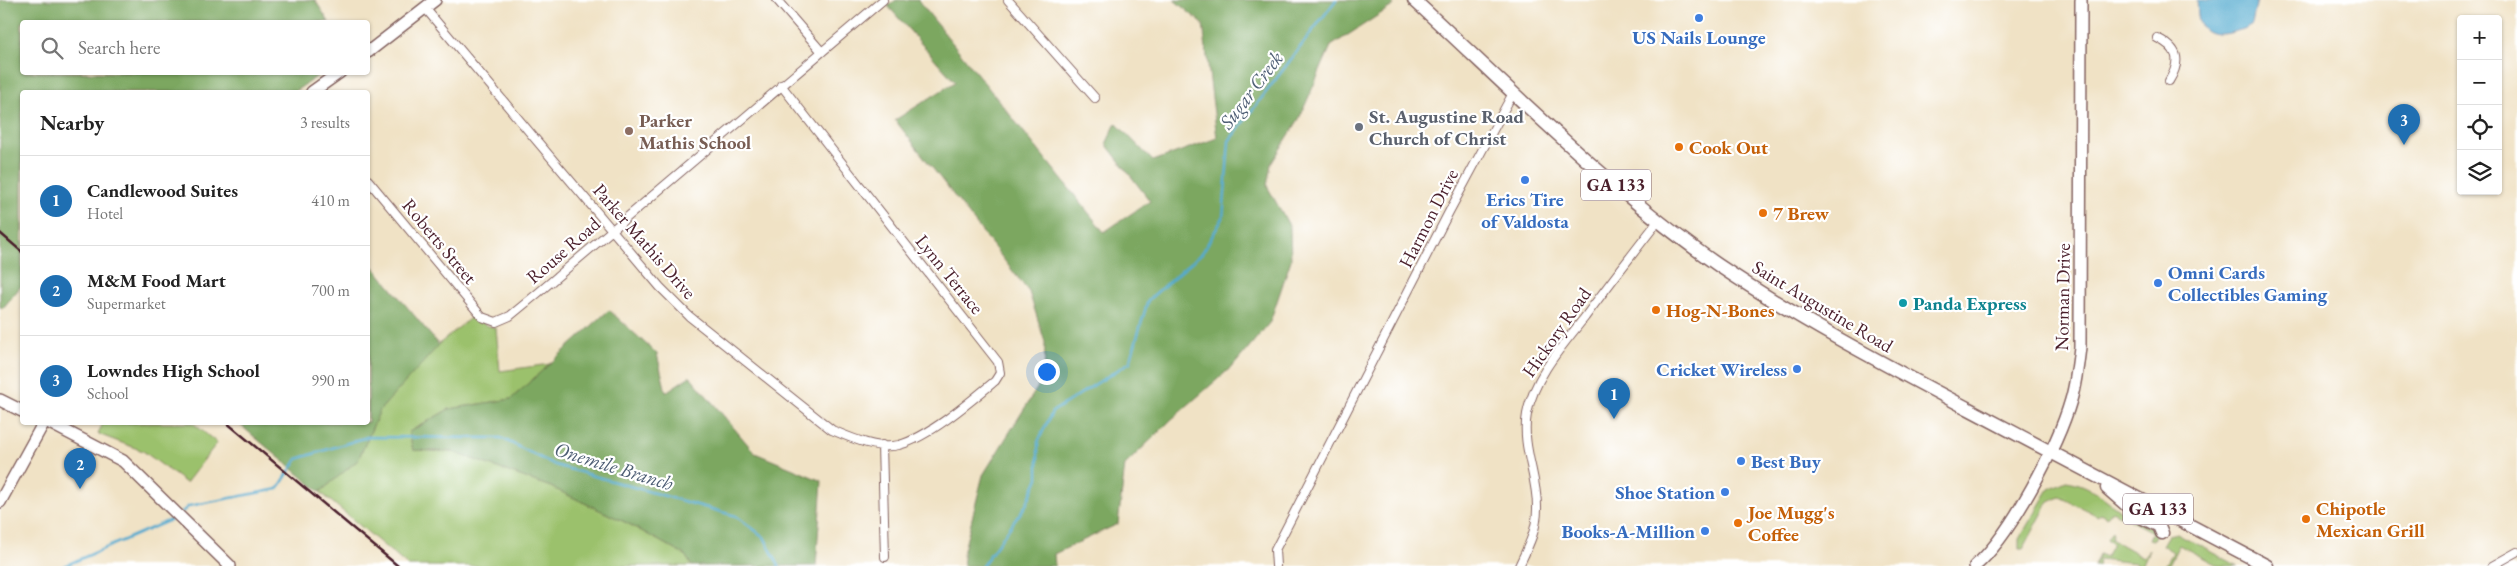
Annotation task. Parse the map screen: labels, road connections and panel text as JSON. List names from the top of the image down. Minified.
{"streets":{"main road":["GA 133","Saint Augustine Road"],"street":["Harmon Drive","Roberts Street","Parker Mathis Drive","Rouse Road","Lynn Terrace","Norman Drive","Hickory Road"]},"crossings":[["Harmon Drive","Saint Augustine Road"],["Roberts Street","Rouse Road"],["Parker Mathis Drive","Rouse Road"],["Parker Mathis Drive","Lynn Terrace"],["Rouse Road","Lynn Terrace"],["Norman Drive","Saint Augustine Road"],["Saint Augustine Road","Hickory Road"]],"water":["Sugar Creek","Onemile Branch"],"places":["US Nails Lounge","St. Augustine Road Church of Christ","Parker Mathis School","Cook Out","Erics Tire of Valdosta","7 Brew","Omni Cards Collectibles Gaming","Panda Express","Hog-N-Bones","Cricket Wireless","Best Buy","Shoe Station","Chipotle Mexican Grill","Joe Mugg's Coffee","Books-A-Million"],"page":{"map_buttons":["+","−"],"search":"Search here","heading":["Nearby","3 results"],"pins":["3","1","2"],"list":[{"mark":"1","name":"Candlewood Suites","note":"Hotel","value":"410 m"},{"mark":"2","name":"M&M Food Mart","note":"Supermarket","value":"700 m"},{"mark":"3","name":"Lowndes High School","note":"School","value":"990 m"}]}}
